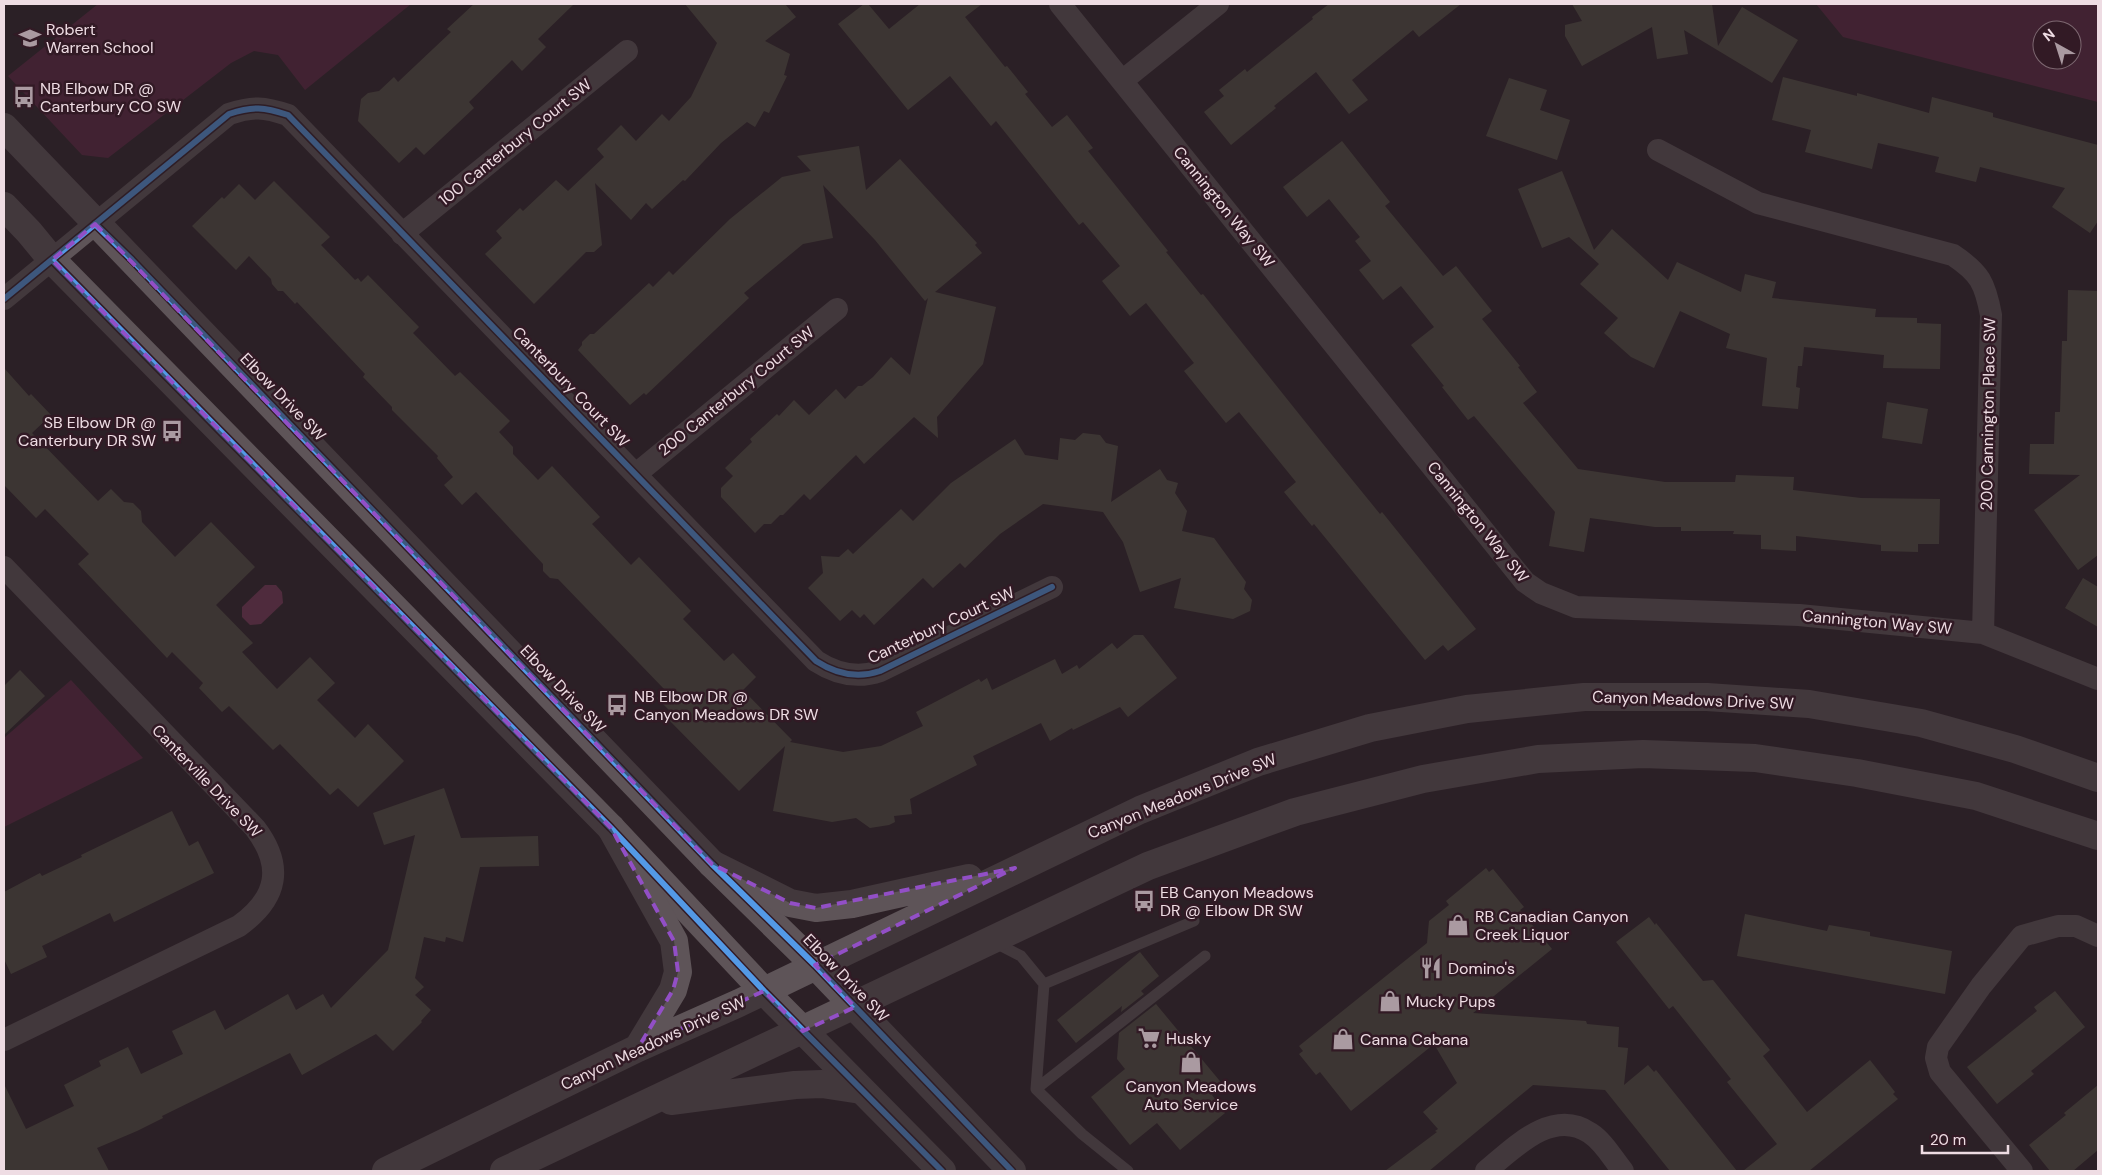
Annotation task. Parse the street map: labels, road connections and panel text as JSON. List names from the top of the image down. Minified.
{"streets":{"main road":["Elbow Drive SW","Canyon Meadows Drive SW"],"street":["100 Canterbury Court SW","Cannington Way SW","Canterbury Court SW","200 Canterbury Court SW","200 Cannington Place SW","Canterville Drive SW"]},"crossings":[["100 Canterbury Court SW","Canterbury Court SW"],["Cannington Way SW","200 Cannington Place SW"],["Canterbury Court SW","200 Canterbury Court SW"],["Canterbury Court SW","Elbow Drive SW"],["Elbow Drive SW","Canyon Meadows Drive SW"]],"places":{"school or university":["Robert Warren School"],"bus stop":["NB Elbow DR @ Canterbury CO SW","SB Elbow DR @ Canterbury DR SW","NB Elbow DR @ Canyon Meadows DR SW","EB Canyon Meadows DR @ Elbow DR SW"],"shop":["RB Canadian Canyon Creek Liquor","Mucky Pups","Canna Cabana","Canyon Meadows Auto Service"],"restaurant":["Domino's"],"supermarket":["Husky"]},"scale_bar":"20 m","north":"top left"}
